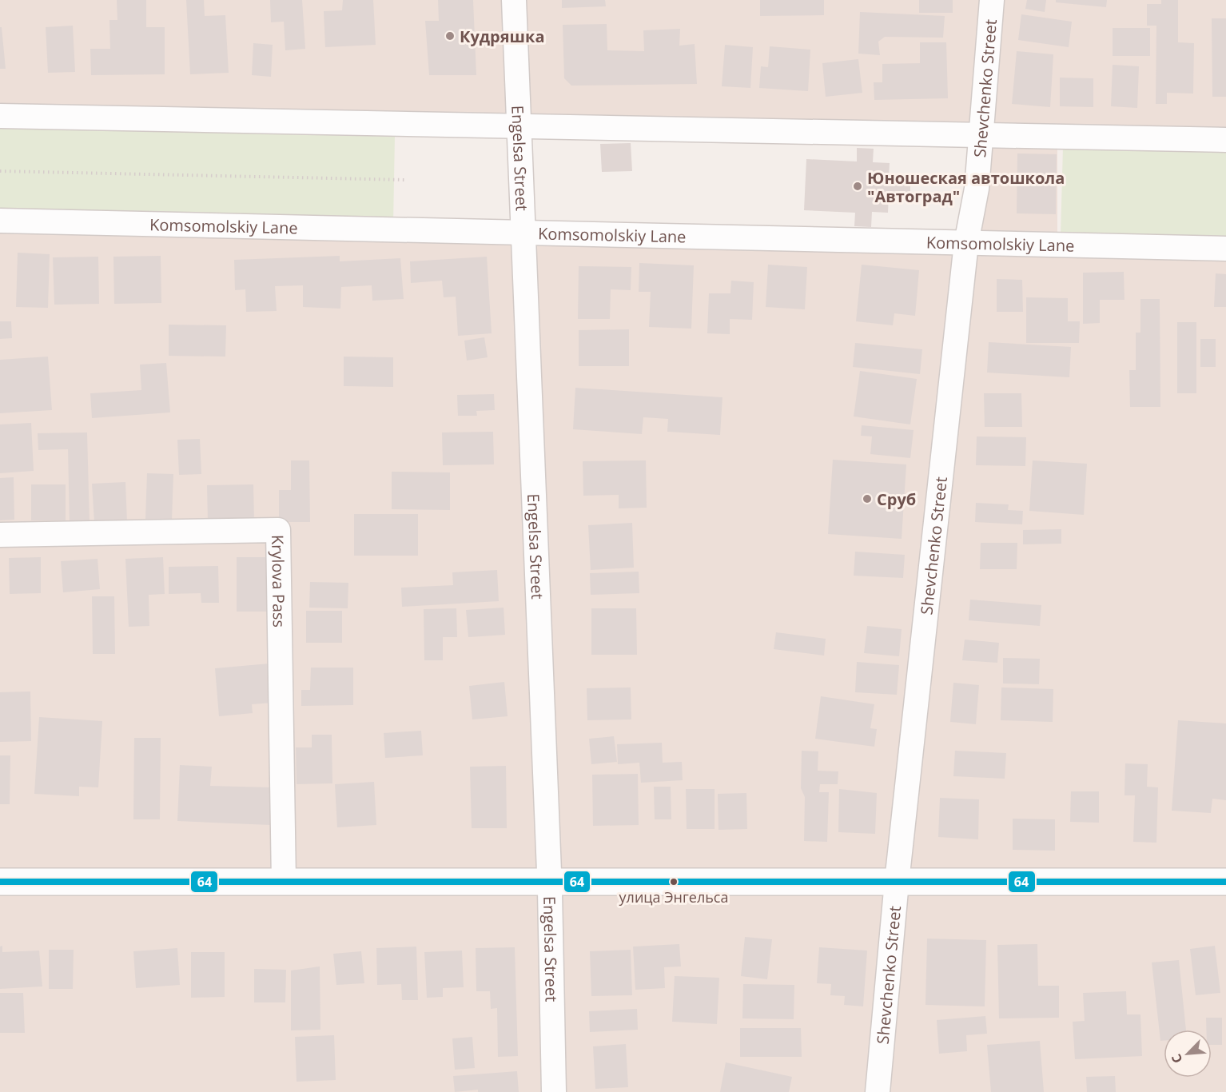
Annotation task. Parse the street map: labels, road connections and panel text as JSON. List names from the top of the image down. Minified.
{"streets":{"street":["Shevchenko Street","Engelsa Street","Komsomolskiy Lane","Krylova Pass"]},"crossings":[["Shevchenko Street","Komsomolskiy Lane"],["Engelsa Street","Komsomolskiy Lane"]],"places":["Кудряшка","Юношеская автошкола \"Автоград\"","Сруб","улица Энгельса"],"lines":["transit line 64"],"north":"bottom left"}
